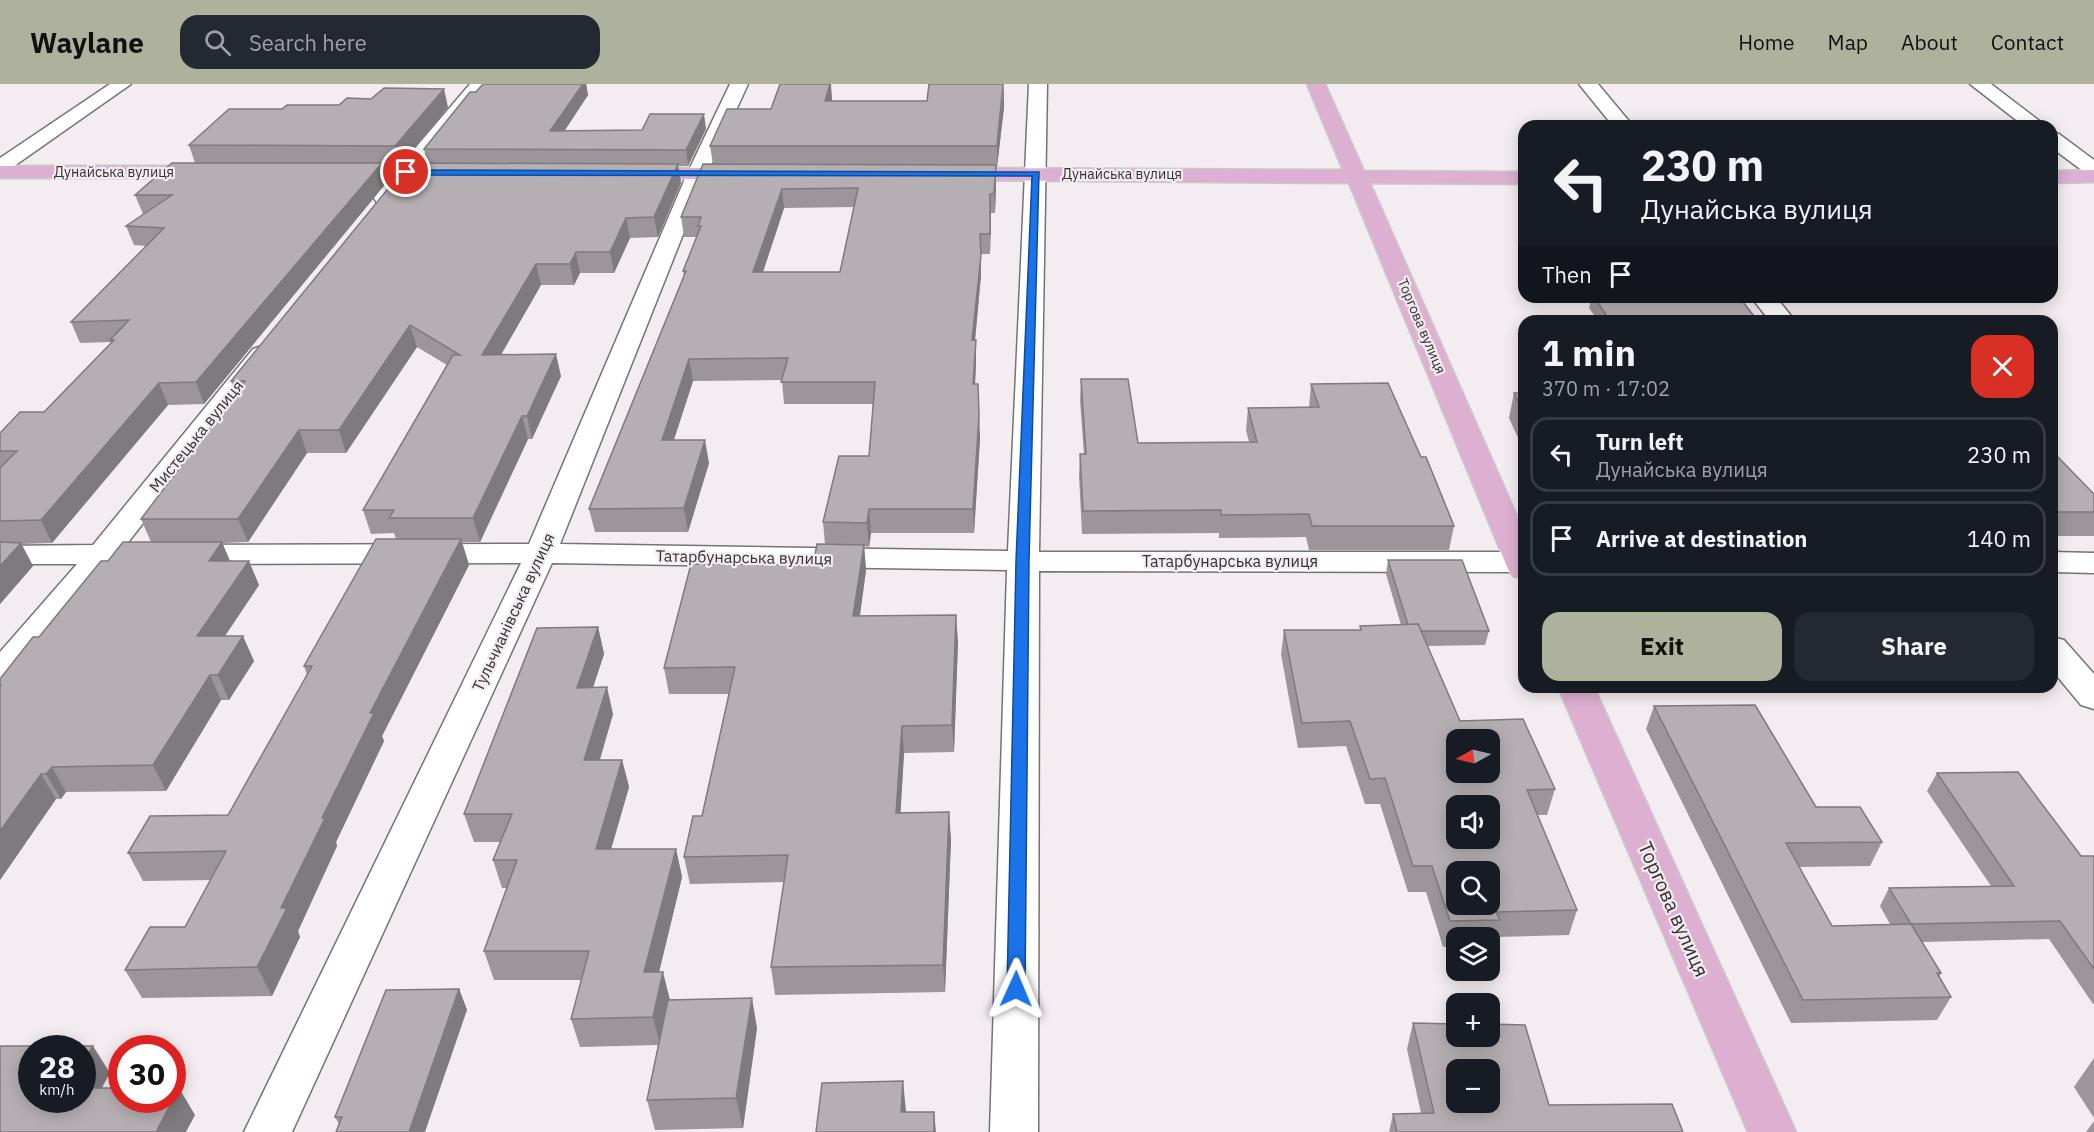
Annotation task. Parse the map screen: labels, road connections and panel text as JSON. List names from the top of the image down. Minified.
{"streets":{"main road":["Дунайська вулиця","Торгова вулиця"],"street":["Мистецька вулиця","Татарбунарська вулиця","Тульчианівська вулиця"]},"crossings":[["Дунайська вулиця","Торгова вулиця"],["Мистецька вулиця","Татарбунарська вулиця"],["Татарбунарська вулиця","Тульчианівська вулиця"]],"north":"left","page":{"header":"Waylane","search":"Search here","nav":["Home","Map","About","Contact"],"turn":["230 m","Дунайська вулиця"],"then":"Then","heading":["1 min","370 m · 17:02"],"list":[{"name":"Turn left","note":"Дунайська вулиця","value":"230 m"},{"name":"Arrive at destination","value":"140 m"}],"buttons":["Exit","Share"],"map_buttons":["+","−"],"speed":"28 km/h","limit":"30"}}
